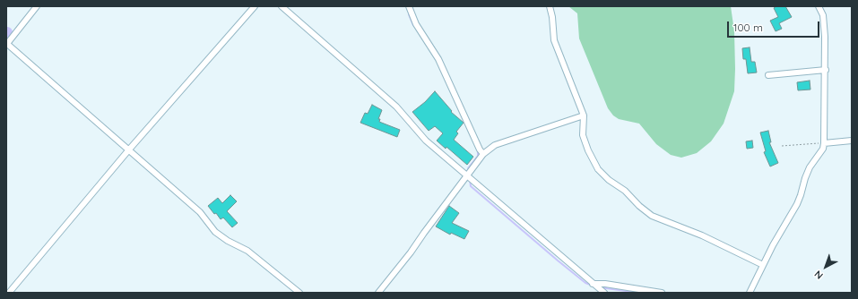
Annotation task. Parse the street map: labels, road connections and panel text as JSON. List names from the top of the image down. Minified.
{"scale_bar":"100 m","north":"bottom left"}
